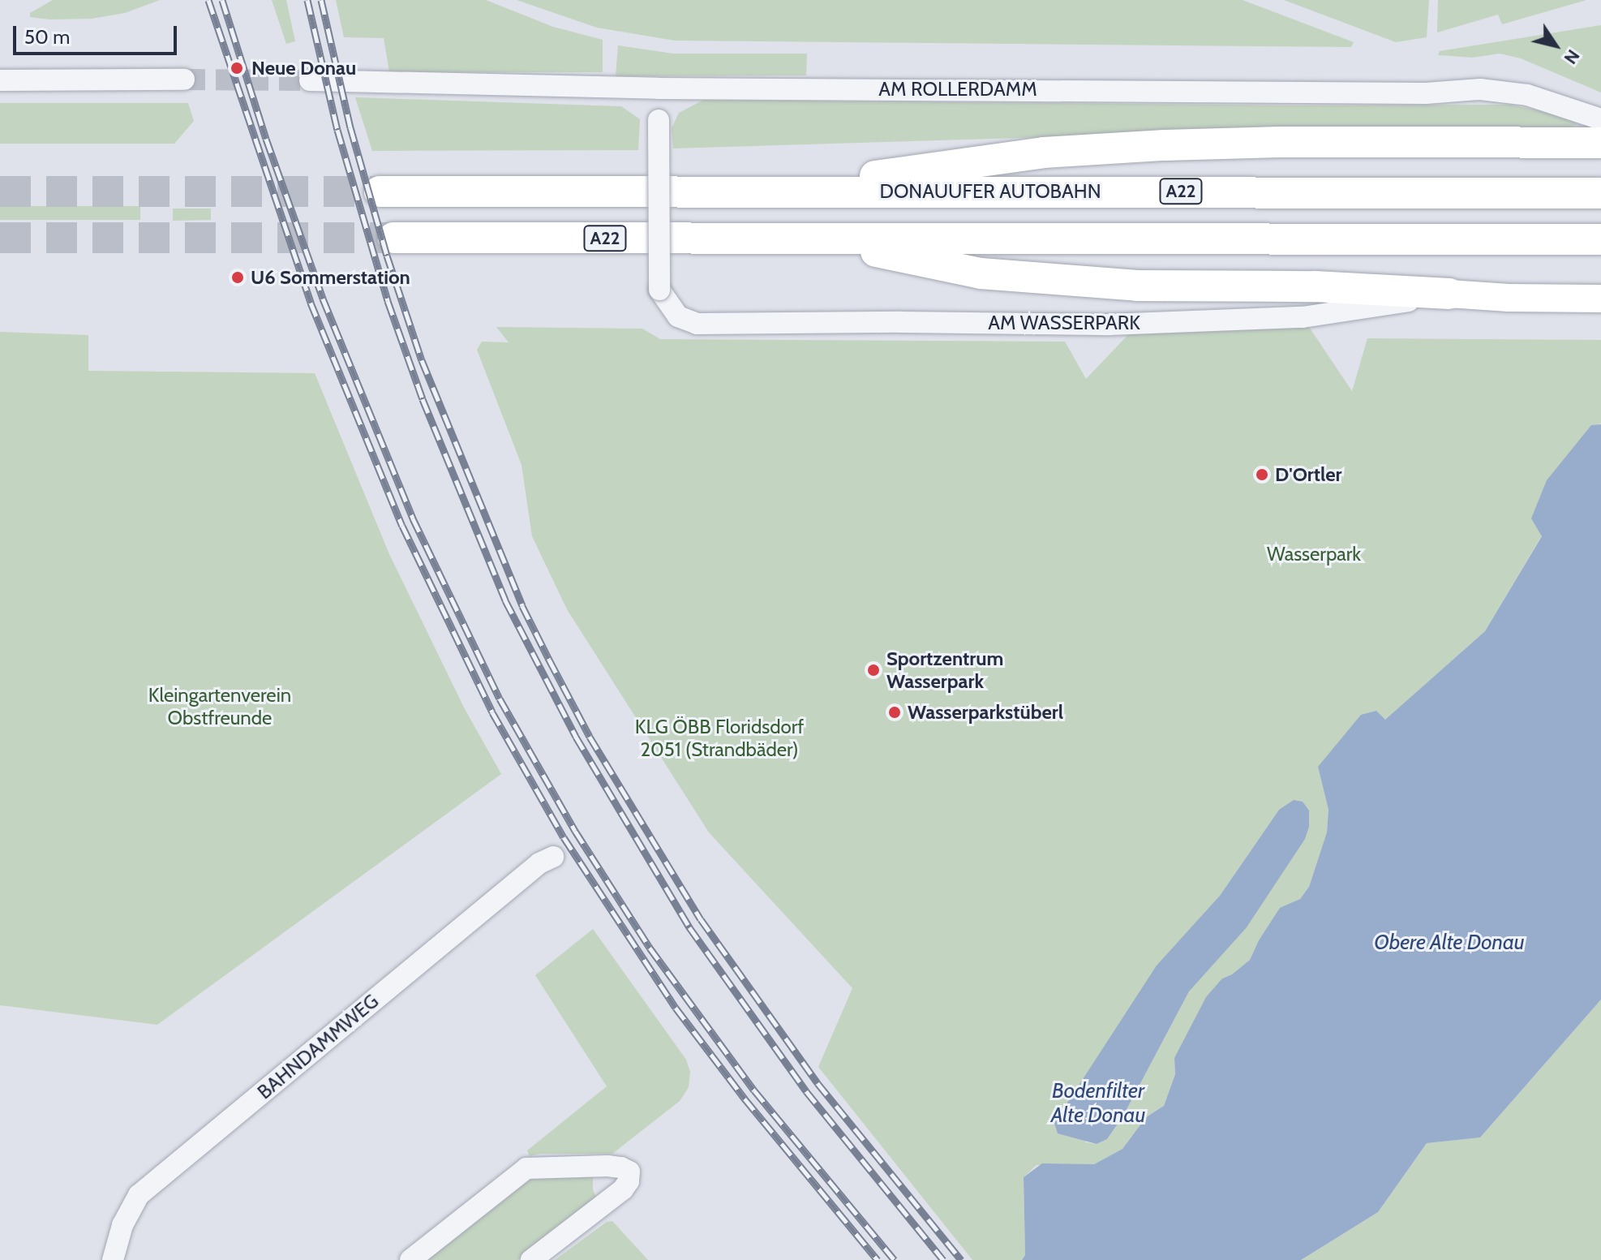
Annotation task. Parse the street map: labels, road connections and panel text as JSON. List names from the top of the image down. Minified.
{"streets":{"highway":["DONAUUFER AUTOBAHN","A22"],"street":["AM ROLLERDAMM","AM WASSERPARK","BAHNDAMMWEG"]},"crossings":[["AM ROLLERDAMM","AM WASSERPARK"]],"water":["Obere Alte Donau","Bodenfilter Alte Donau"],"parks":["Wasserpark","Kleingartenverein Obstfreunde","KLG ÖBB Floridsdorf 2051 (Strandbäder)"],"places":["Neue Donau","U6 Sommerstation","D'Ortler","Sportzentrum Wasserpark","Wasserparkstüberl"],"scale_bar":"50 m","north":"bottom right"}
